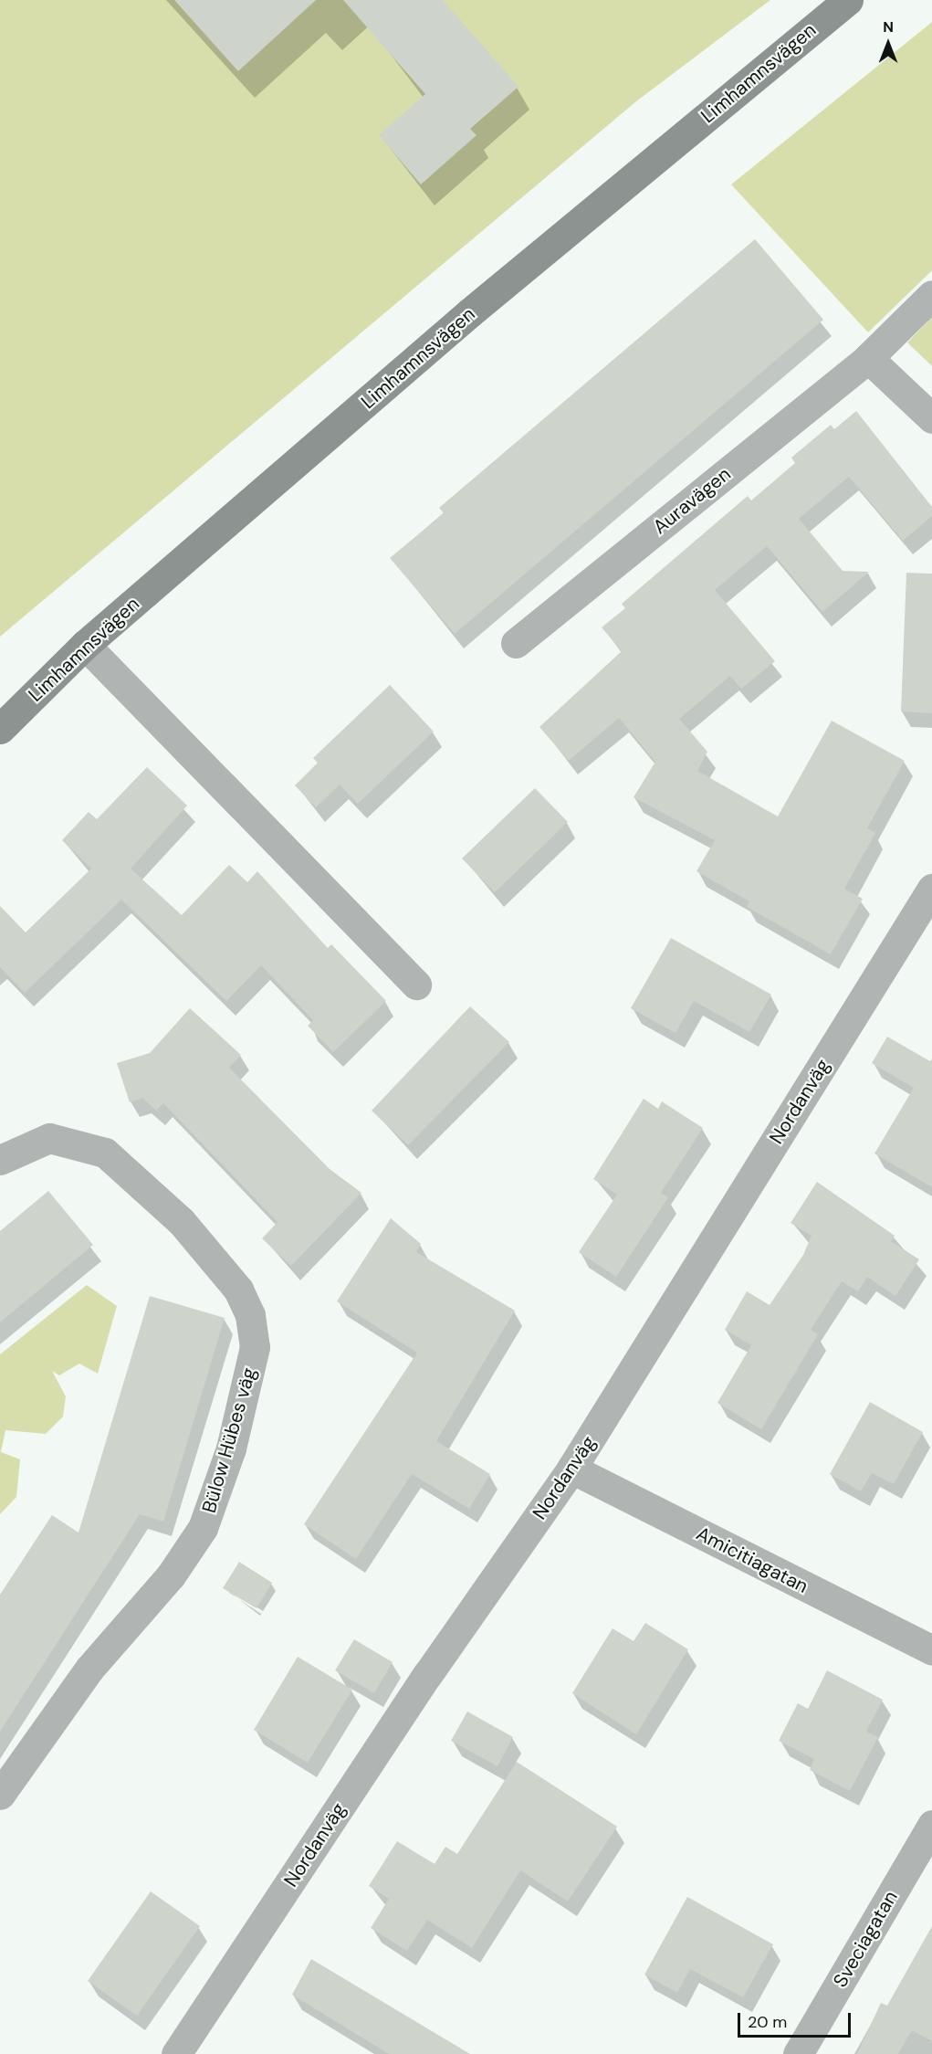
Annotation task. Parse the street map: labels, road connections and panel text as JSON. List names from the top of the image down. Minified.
{"streets":{"main road":["Limhamnsvägen"],"street":["Auravägen","Nordanväg","Bülow Hübes väg","Amicitiagatan","Sveciagatan"]},"crossings":[["Nordanväg","Amicitiagatan"]],"scale_bar":"20 m","north":"top"}
